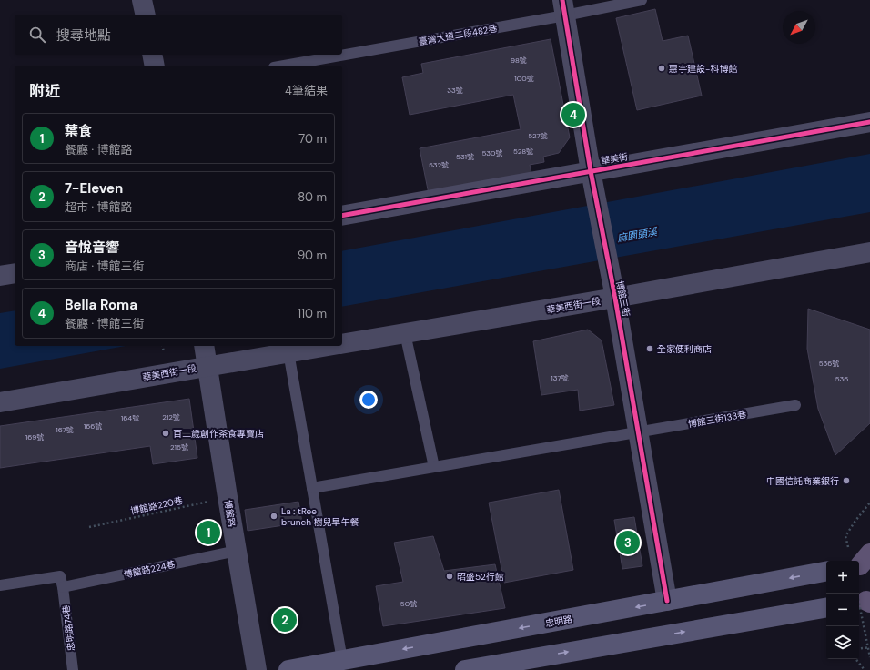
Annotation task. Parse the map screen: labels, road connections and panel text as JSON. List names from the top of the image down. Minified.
{"streets":{"main road":["忠明路"],"street":["華美街","博館三街","華美西街一段","博館路"],"lane":["臺灣大道二段482巷","博館三街133巷","博館路224巷","忠明路74巷"],"path":["博館路220巷"]},"crossings":[["臺灣大道二段482巷","博館三街"],["華美街","博館三街"],["博館三街","華美西街一段"],["博館三街","博館三街133巷"],["博館三街","忠明路"],["華美西街一段","博館路"],["博館路220巷","博館路"],["博館路","博館路224巷"],["博館路224巷","忠明路74巷"]],"water":["麻園頭溪"],"places":["惠宇建設-科博館","全家便利商店","百二歲創作茶食專賣店","中國信託商業銀行","La : tRee brunch 樹兒早午餐","昭盛52行館"],"house_numbers":["98號","100號","33號","527號","528號","530號","531號","532號","536號","137號","536","212號","164號","166號","167號","169號","216號","50號"],"north":"bottom left","page":{"search":"搜尋地點","heading":["附近","4筆結果"],"pins":["4","1","3","2"],"list":[{"mark":"1","name":"葉食","note":"餐廳 · 博館路","value":"70 m"},{"mark":"2","name":"7-Eleven","note":"超市 · 博館路","value":"80 m"},{"mark":"3","name":"音悅音響","note":"商店 · 博館三街","value":"90 m"},{"mark":"4","name":"Bella Roma","note":"餐廳 · 博館三街","value":"110 m"}],"map_buttons":["+","−"]}}
